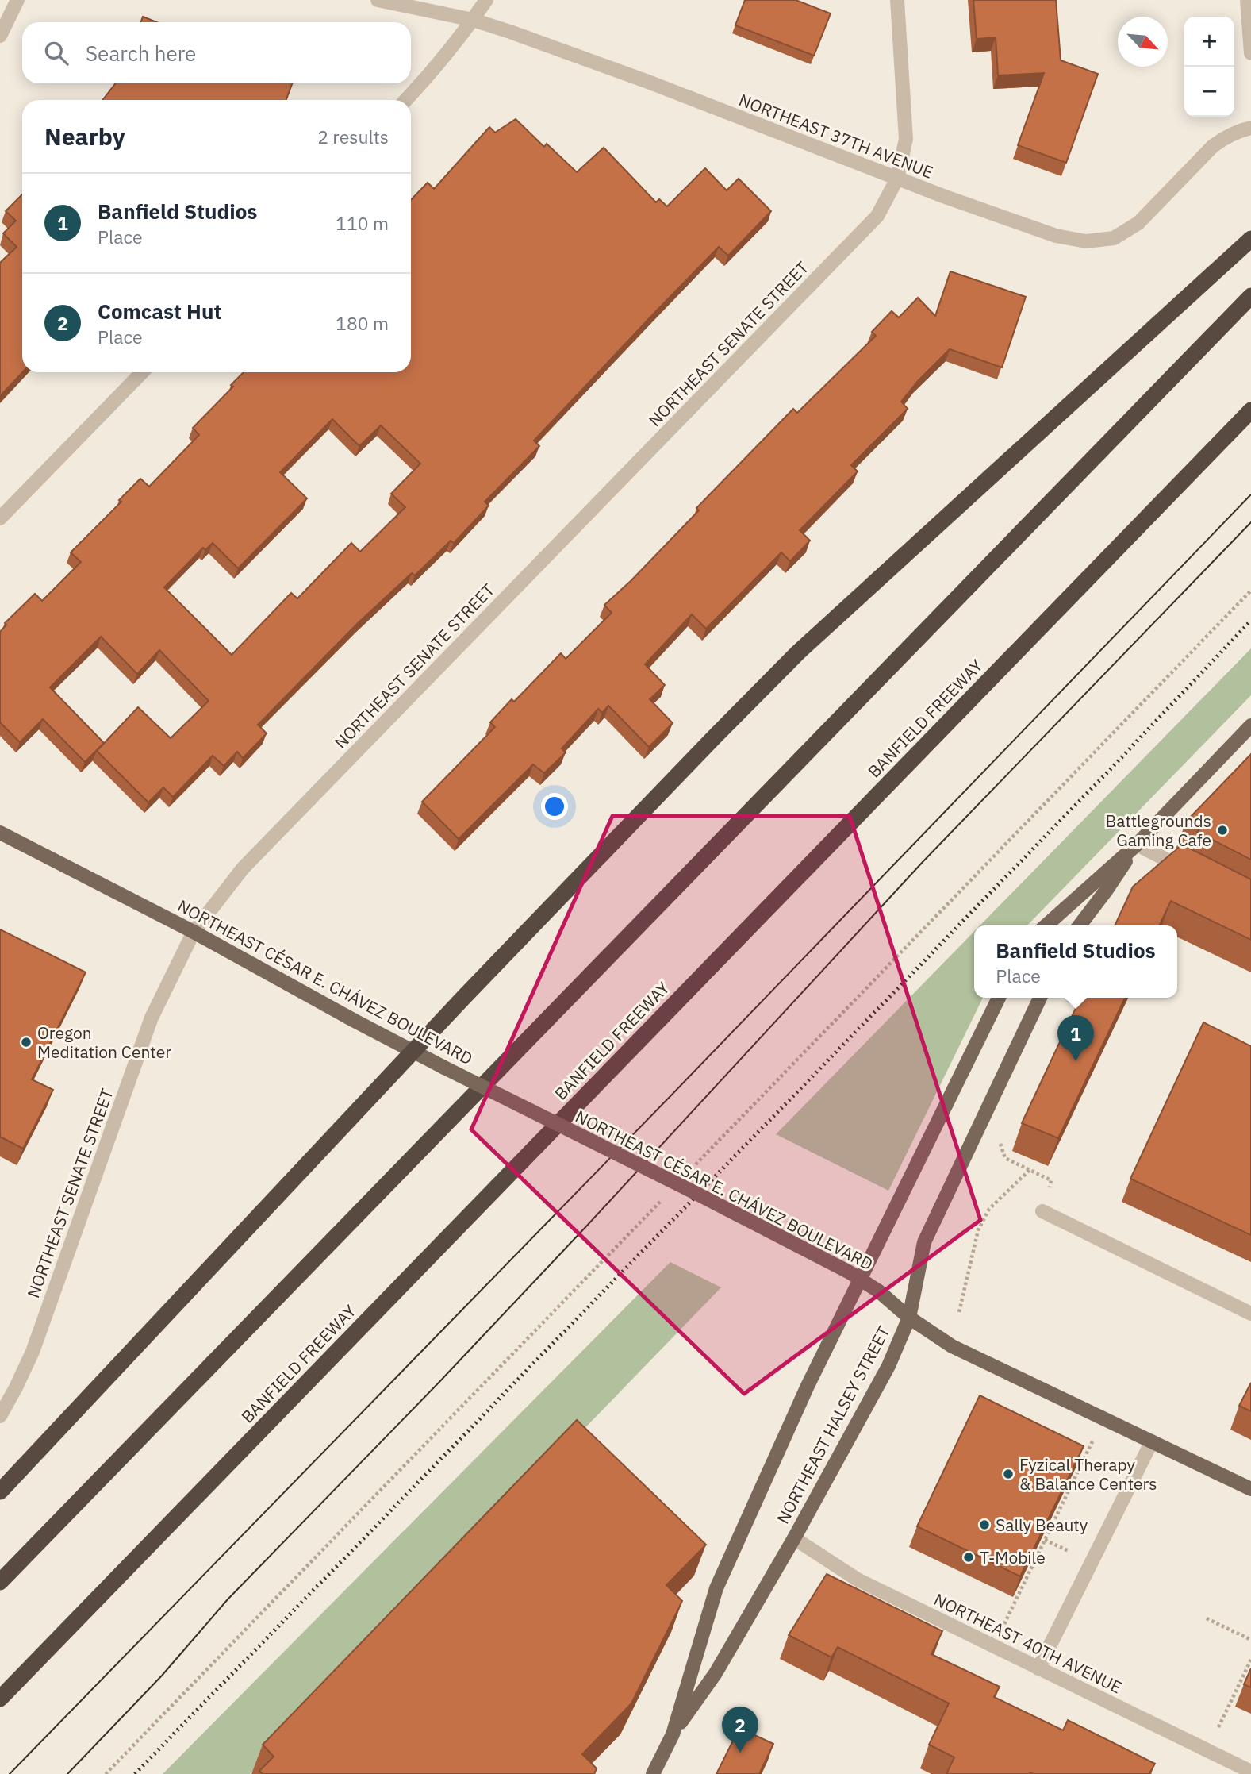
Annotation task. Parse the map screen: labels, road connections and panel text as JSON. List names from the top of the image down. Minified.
{"streets":{"highway":["BANFIELD FREEWAY"],"main road":["NORTHEAST CÉSAR E. CHÁVEZ BOULEVARD","NORTHEAST HALSEY STREET"],"street":["NORTHEAST 37TH AVENUE","NORTHEAST SENATE STREET","NORTHEAST 40TH AVENUE"]},"crossings":[["NORTHEAST 37TH AVENUE","NORTHEAST SENATE STREET"],["NORTHEAST SENATE STREET","NORTHEAST CÉSAR E. CHÁVEZ BOULEVARD"],["NORTHEAST CÉSAR E. CHÁVEZ BOULEVARD","NORTHEAST HALSEY STREET"],["NORTHEAST HALSEY STREET","NORTHEAST 40TH AVENUE"]],"places":["Battlegrounds Gaming Cafe","Oregon Meditation Center","Fyzical Therapy & Balance Centers","Sally Beauty","T-Mobile"],"north":"bottom right","page":{"map_buttons":["+","−"],"search":"Search here","heading":["Nearby","2 results"],"list":[{"mark":"1","name":"Banfield Studios","note":"Place","value":"110 m"},{"mark":"2","name":"Comcast Hut","note":"Place","value":"180 m"}],"popup":["Banfield Studios","Place"],"pins":["1","2"]}}
